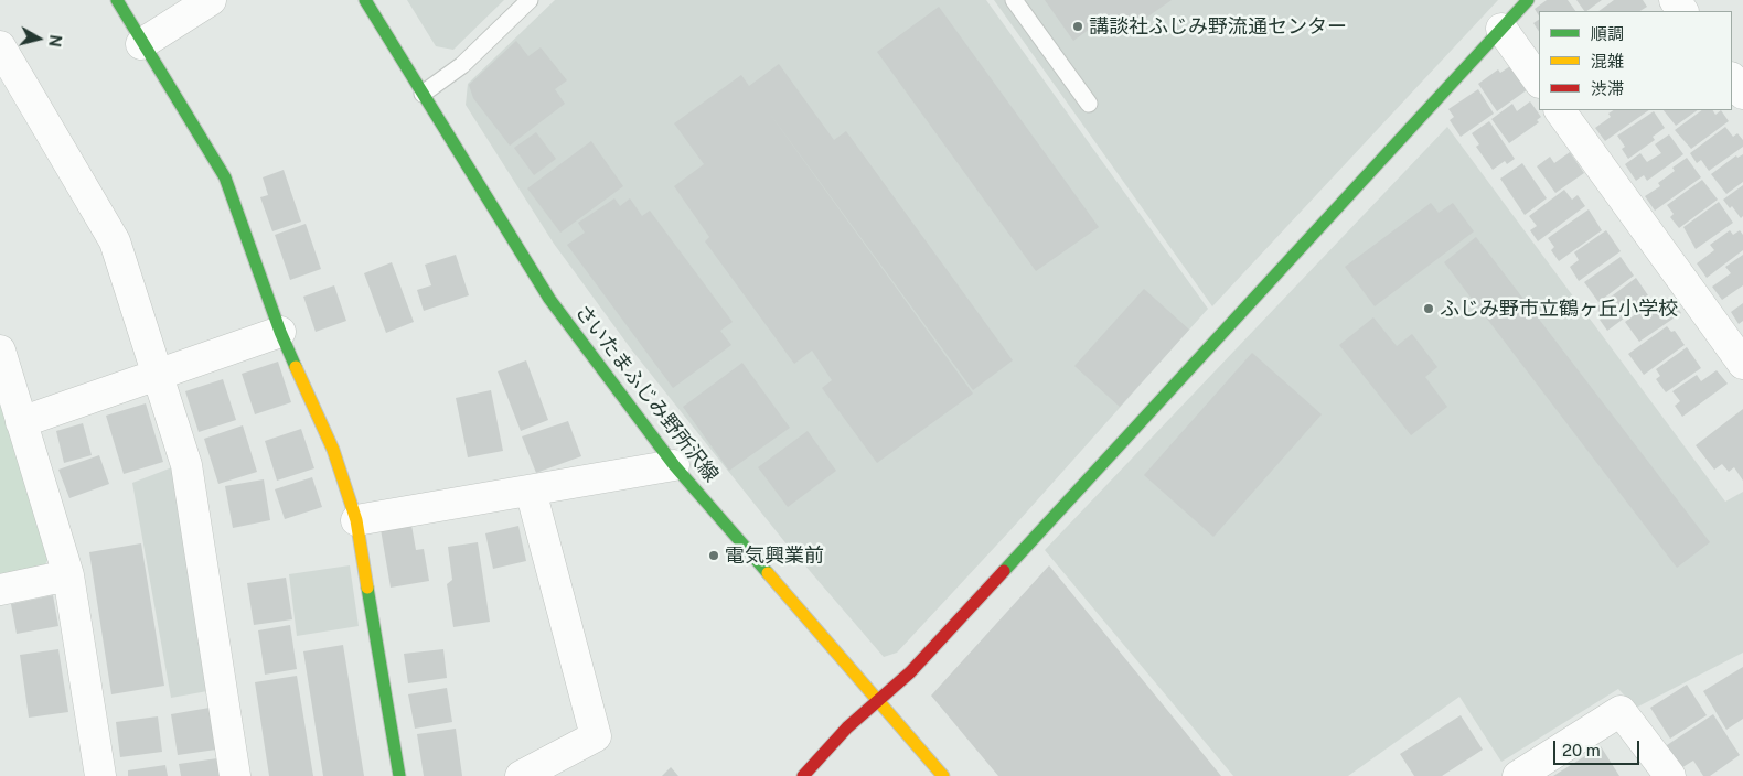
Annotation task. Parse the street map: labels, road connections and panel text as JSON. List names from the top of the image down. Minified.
{"streets":{"street":["さいたまふじみ野所沢線"]},"places":["講談社ふじみ野流通センター","ふじみ野市立鶴ヶ丘小学校","電気興業前"],"legend":["順調","混雑","渋滞"],"scale_bar":"20 m","north":"right"}
